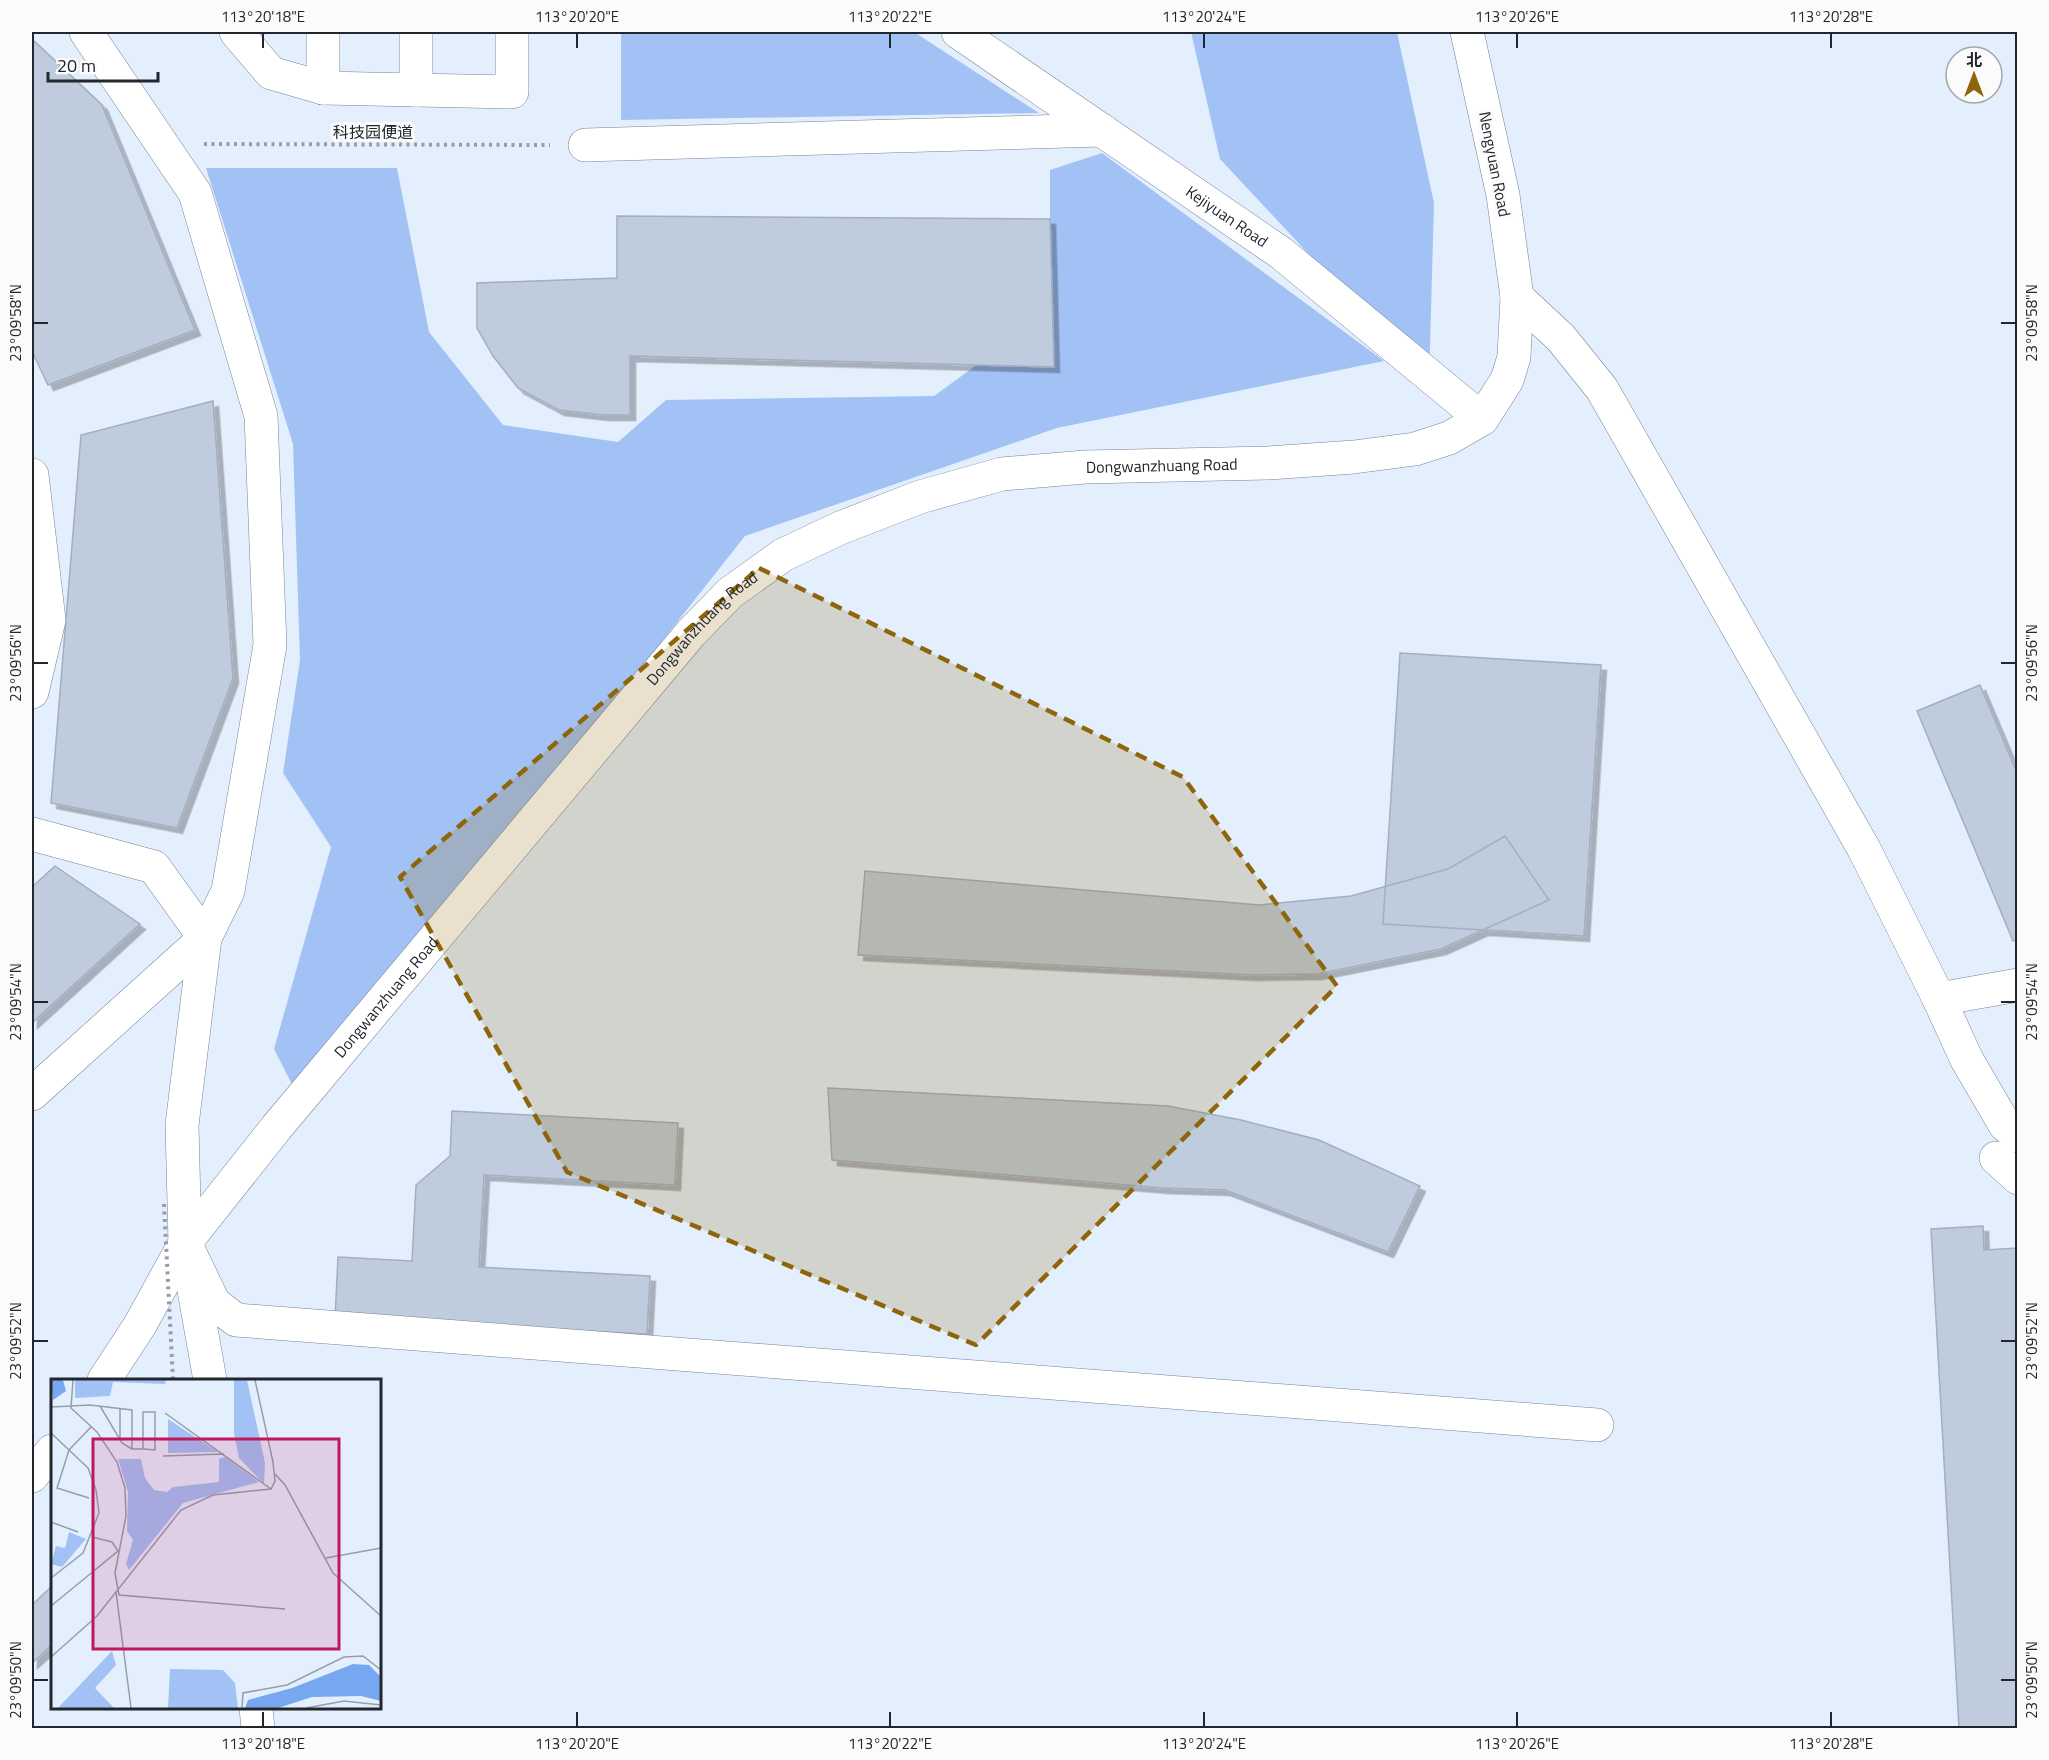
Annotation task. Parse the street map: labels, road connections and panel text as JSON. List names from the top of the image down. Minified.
{"streets":{"street":["Nengyuan Road","Kejiyuan Road","Dongwanzhuang Road"],"path":["科技园便道"]},"crossings":[["Nengyuan Road","Dongwanzhuang Road"],["Kejiyuan Road","Dongwanzhuang Road"]],"scale_bar":"20 m","north":"top","coordinates":["113°20'18\"E","113°20'20\"E","113°20'22\"E","113°20'24\"E","113°20'26\"E","113°20'28\"E","23°09'58\"N","23°09'56\"N","23°09'54\"N","23°09'52\"N","23°09'50\"N"]}
